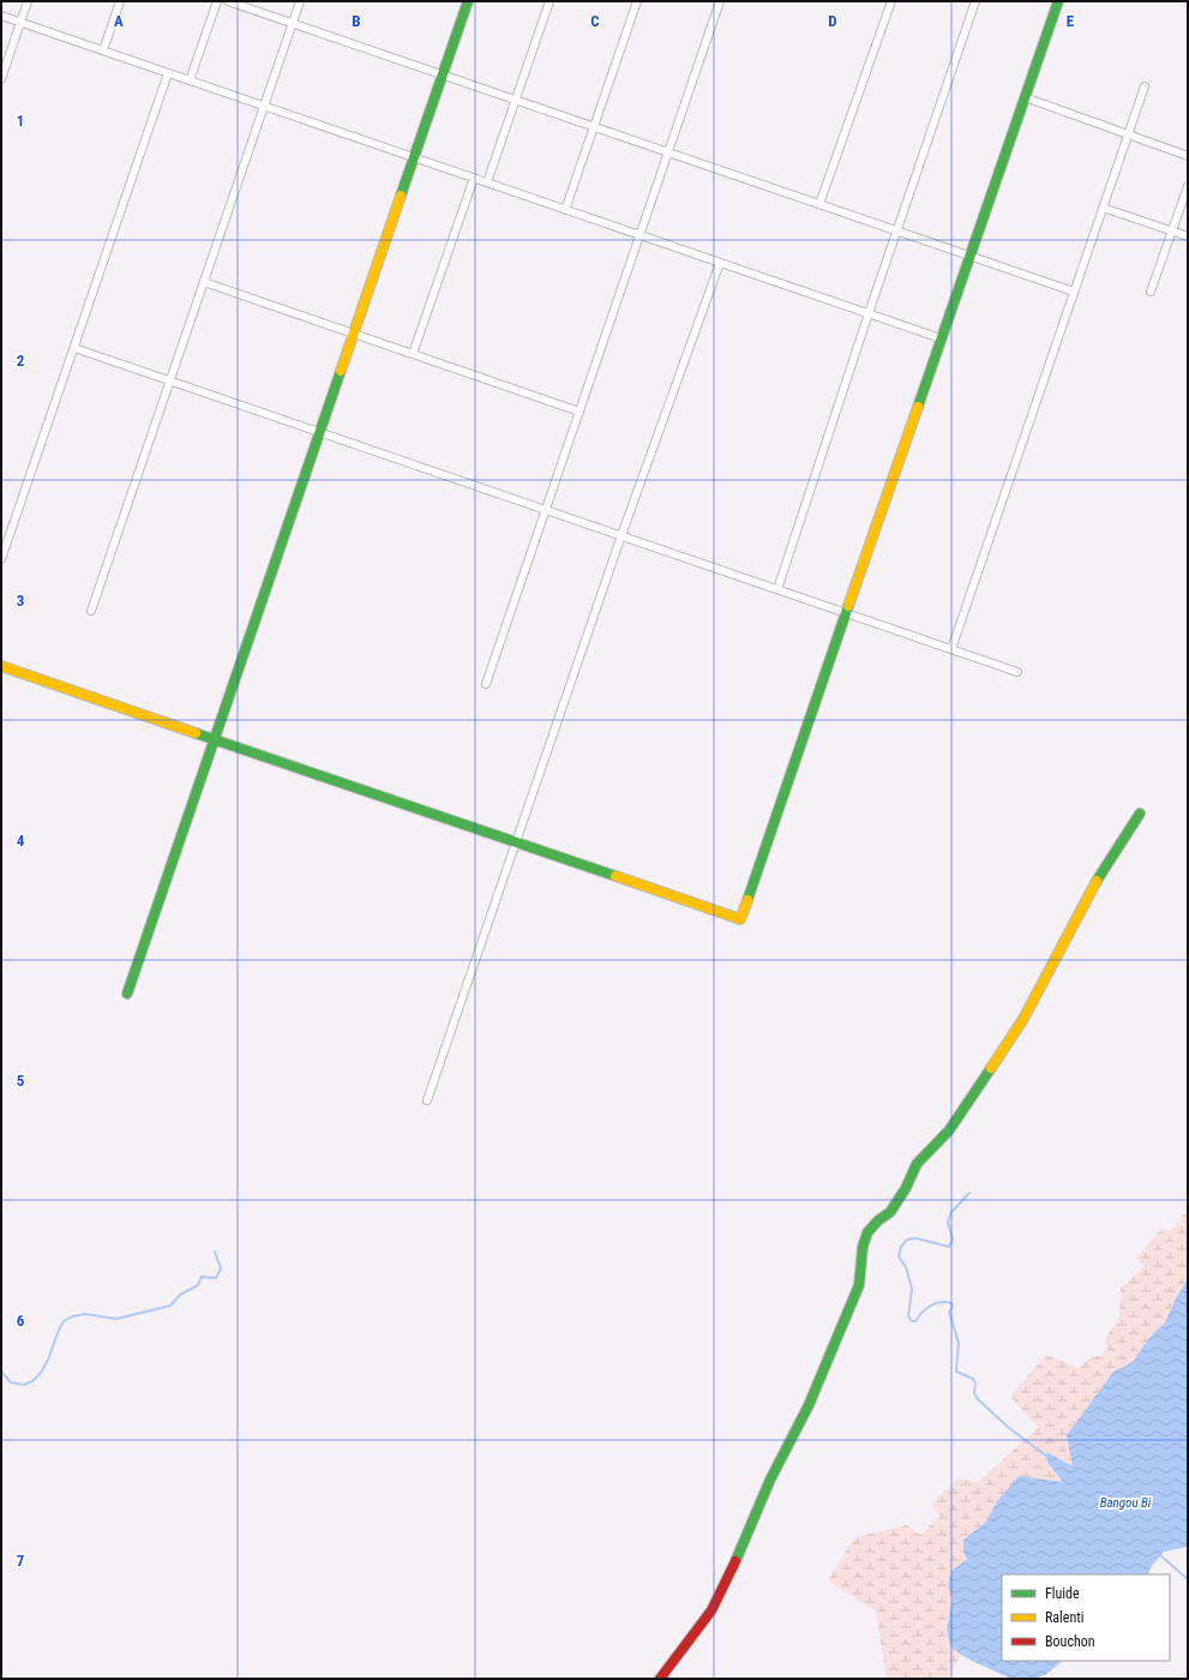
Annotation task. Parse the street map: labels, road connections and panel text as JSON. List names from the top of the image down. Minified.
{"water":["Bangou Bi"],"legend":["Fluide","Ralenti","Bouchon"],"grid":{"columns":["A","B","C","D","E"],"rows":["1","2","3","4","5","6","7"]}}
